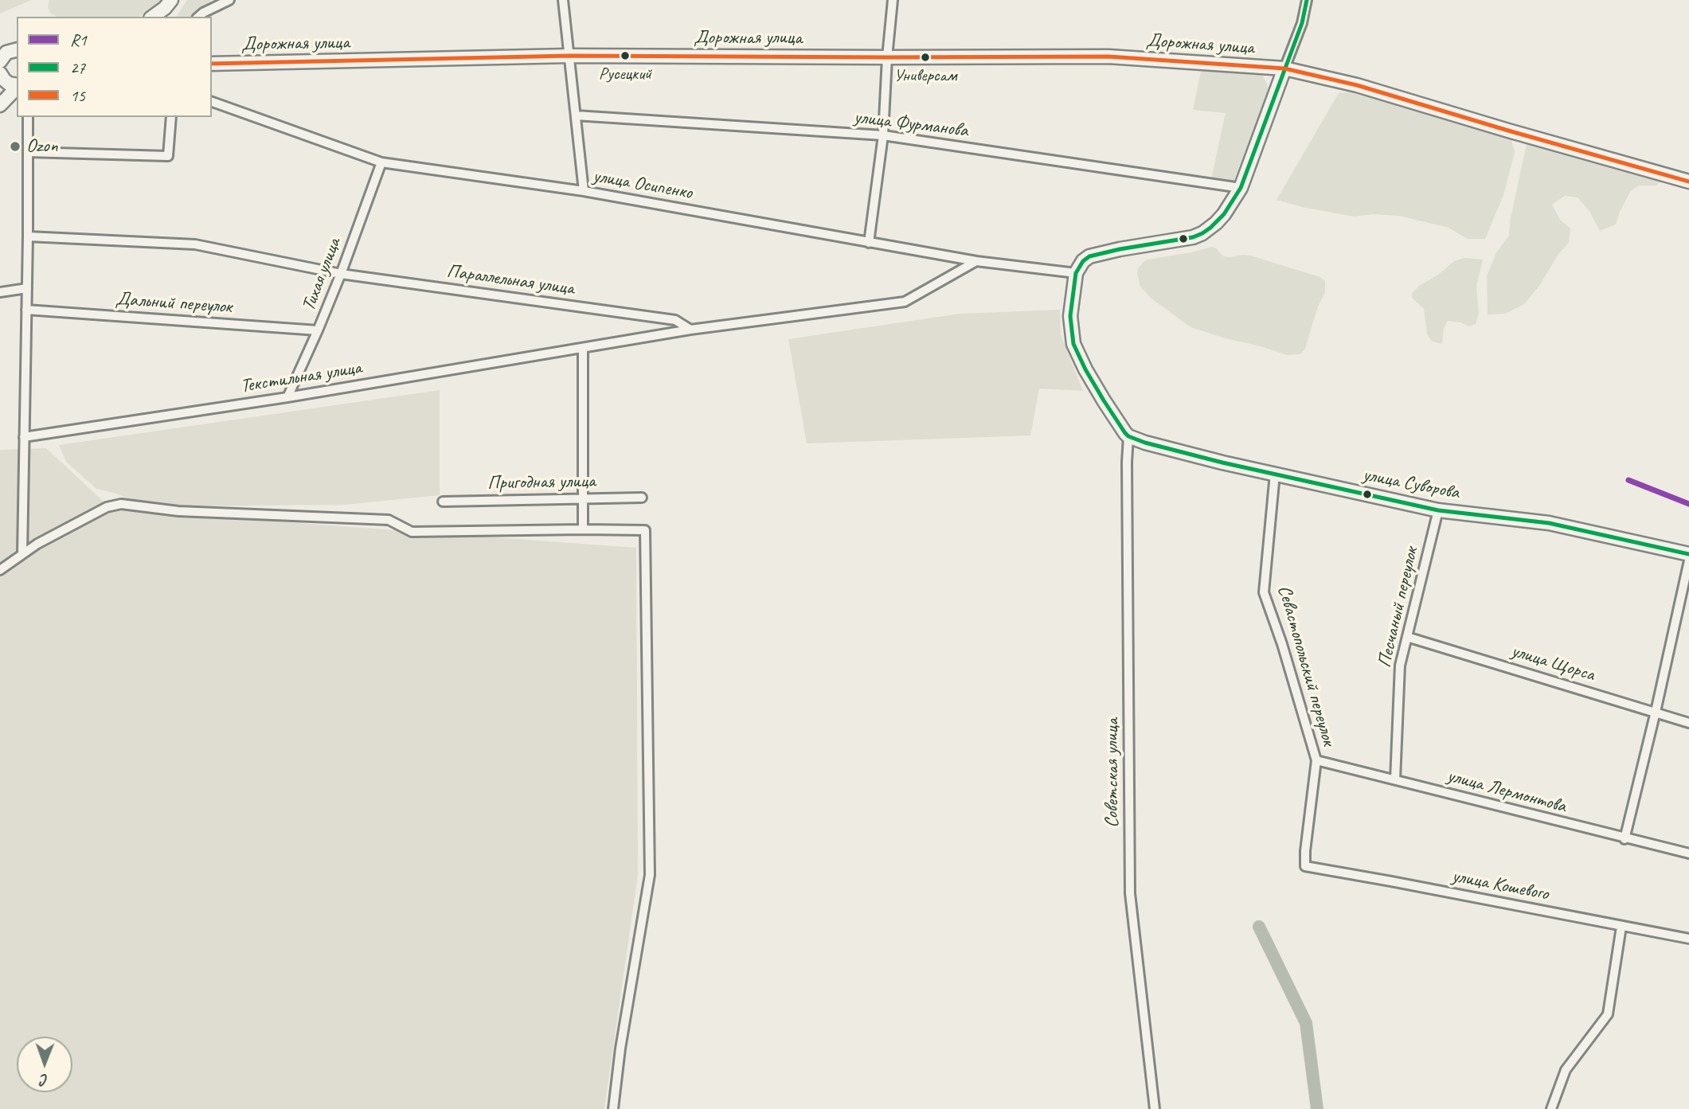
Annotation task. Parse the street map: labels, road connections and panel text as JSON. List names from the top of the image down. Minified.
{"streets":{"main road":["Дорожная улица","улица Суворова"],"street":["улица Фурманова","улица Осипенко","Тихая улица","Параллельная улица","Дальний переулок","Текстильная улица","Пригодная улица","Песчаный переулок","улица Щорса","Севастопольский переулок","Советская улица","улица Лермонтова","улица Кошевого"]},"crossings":[["улица Осипенко","Тихая улица"],["Тихая улица","Параллельная улица"],["Тихая улица","Дальний переулок"],["Тихая улица","Текстильная улица"],["Параллельная улица","Текстильная улица"],["улица Суворова","Песчаный переулок"],["улица Суворова","Севастопольский переулок"],["улица Суворова","Советская улица"],["Песчаный переулок","улица Щорса"],["Песчаный переулок","улица Лермонтова"],["Севастопольский переулок","улица Лермонтова"],["Севастопольский переулок","улица Кошевого"]],"places":["Русецкий","Универсам","Ozon"],"lines":["transit line 27","transit line 15","transit line R1"],"legend":["R1","27","15"],"north":"bottom"}
